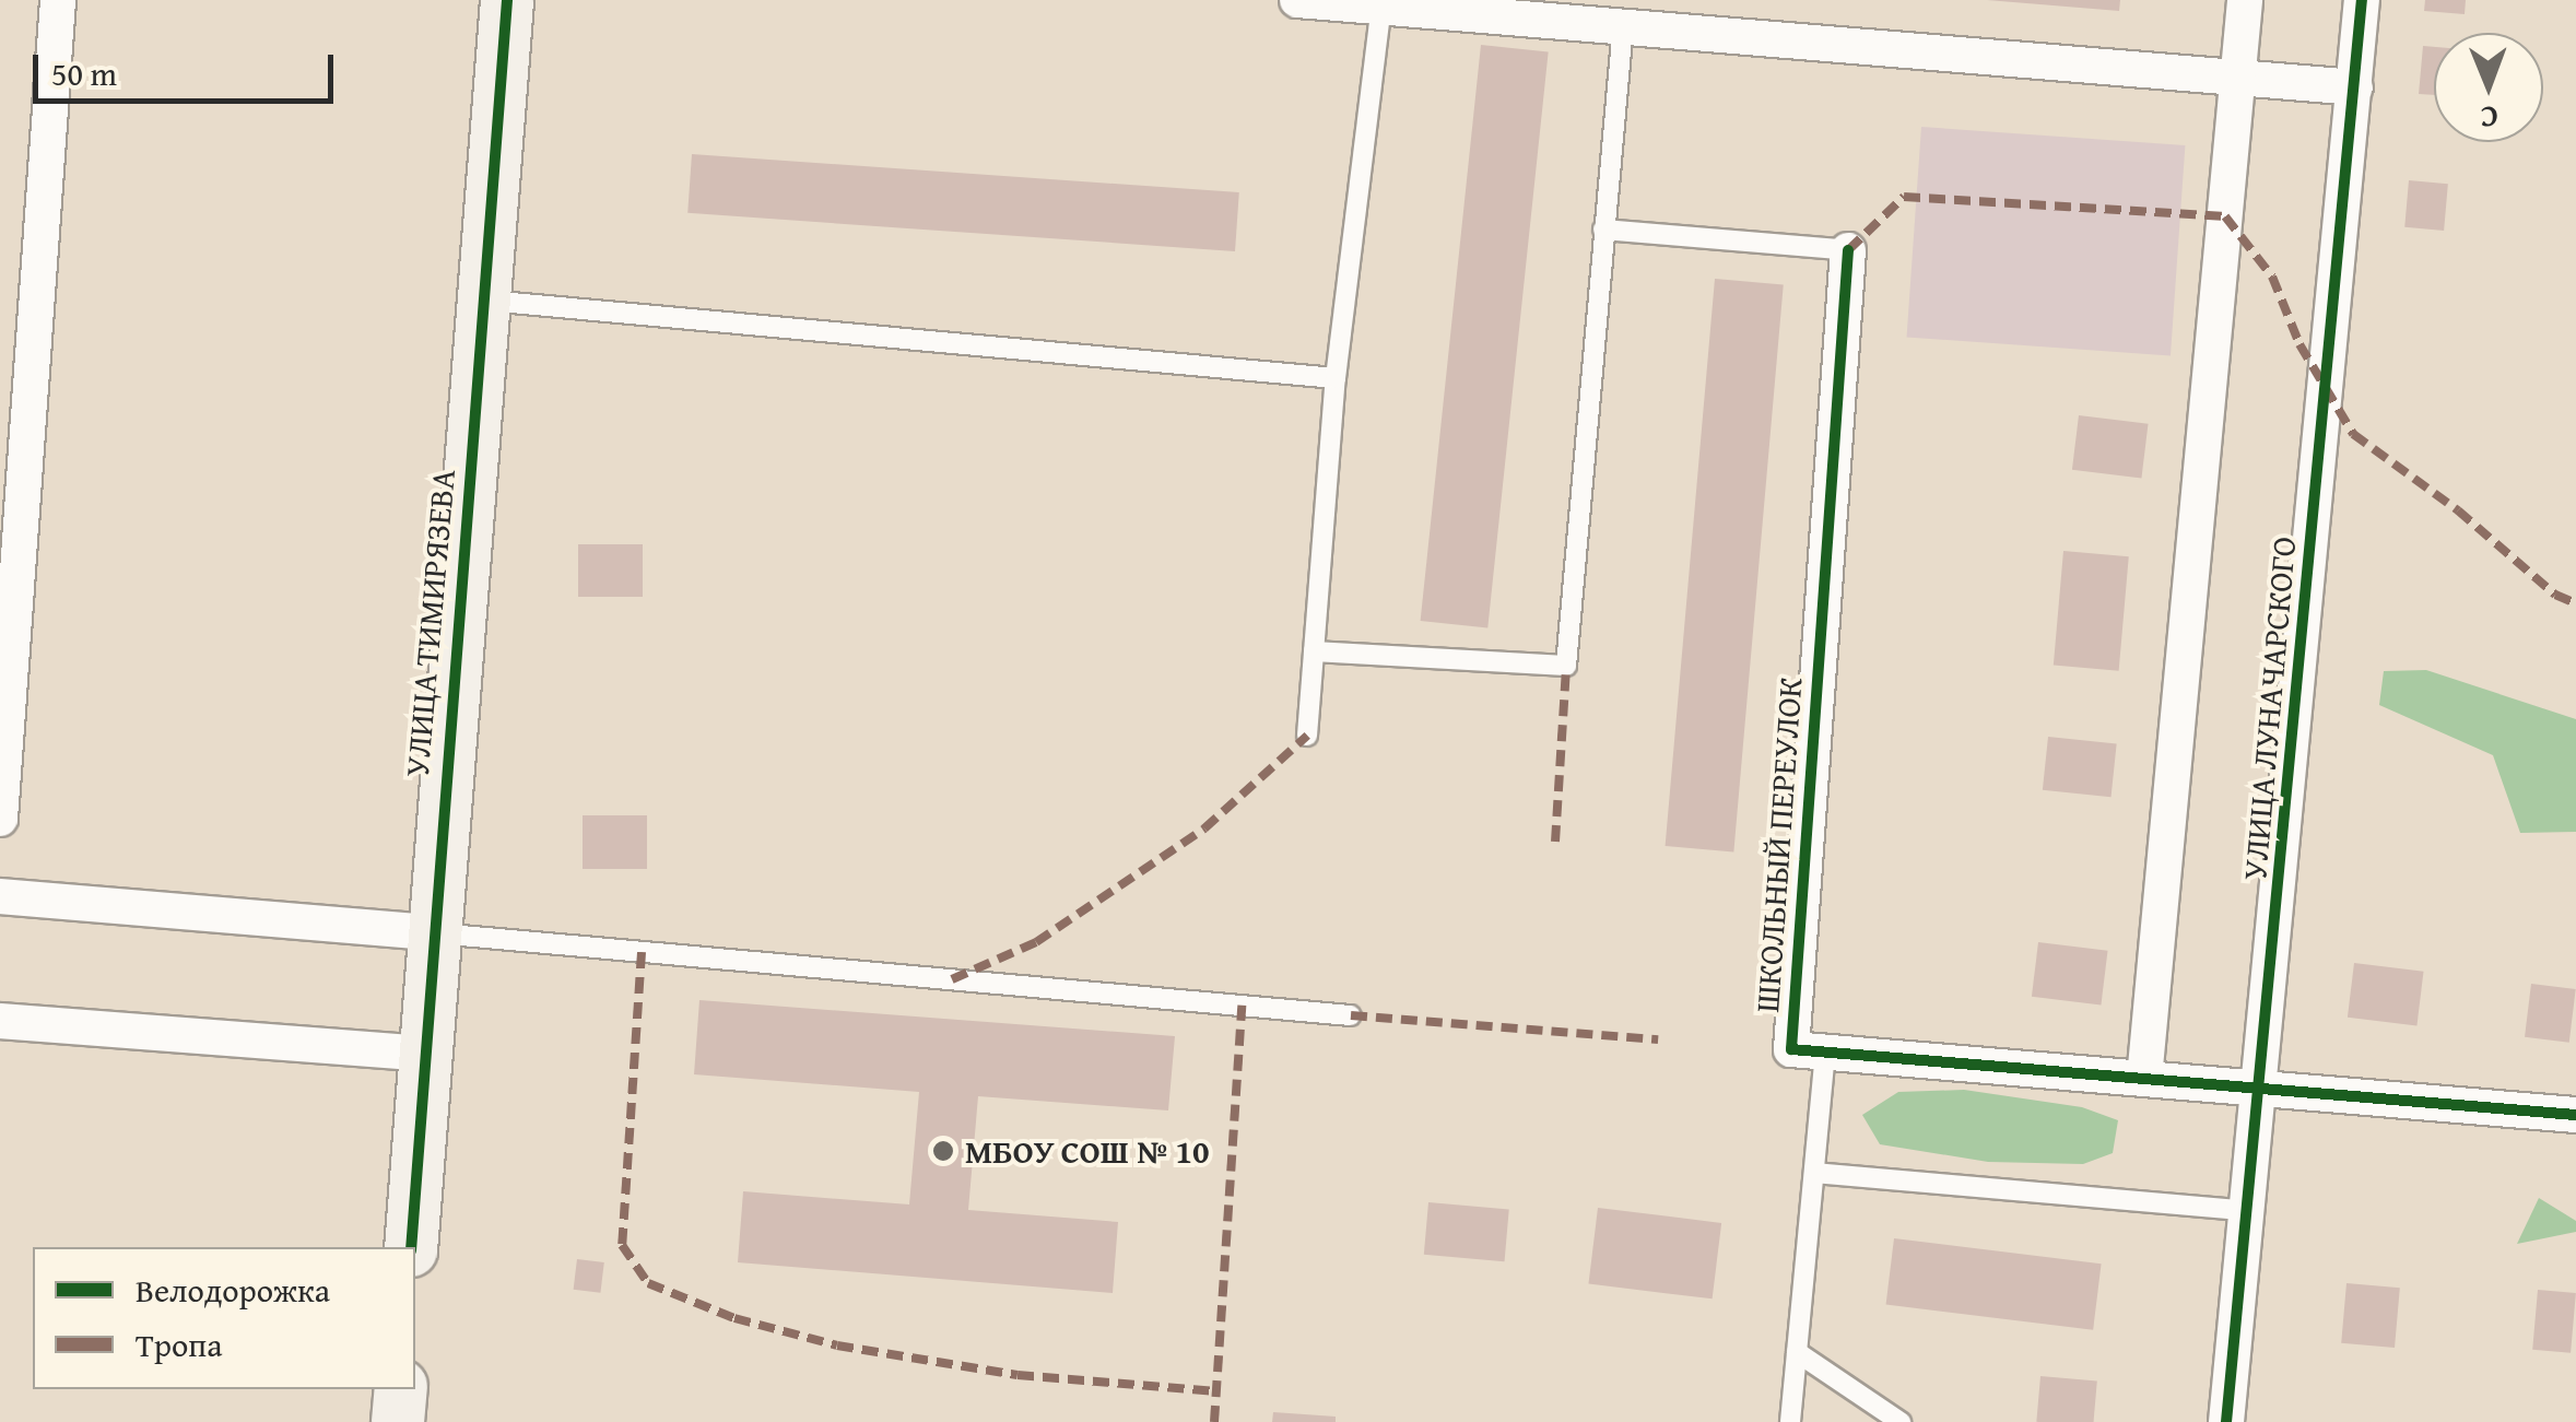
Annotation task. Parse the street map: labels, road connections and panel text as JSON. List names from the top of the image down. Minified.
{"streets":{"street":["УЛИЦА ТИМИРЯЗЕВА","УЛИЦА ЛУНАЧАРСКОГО","ШКОЛЬНЫЙ ПЕРЕУЛОК"]},"places":["МБОУ СОШ № 10"],"legend":["Велодорожка","Тропа"],"scale_bar":"50 m","north":"bottom"}
